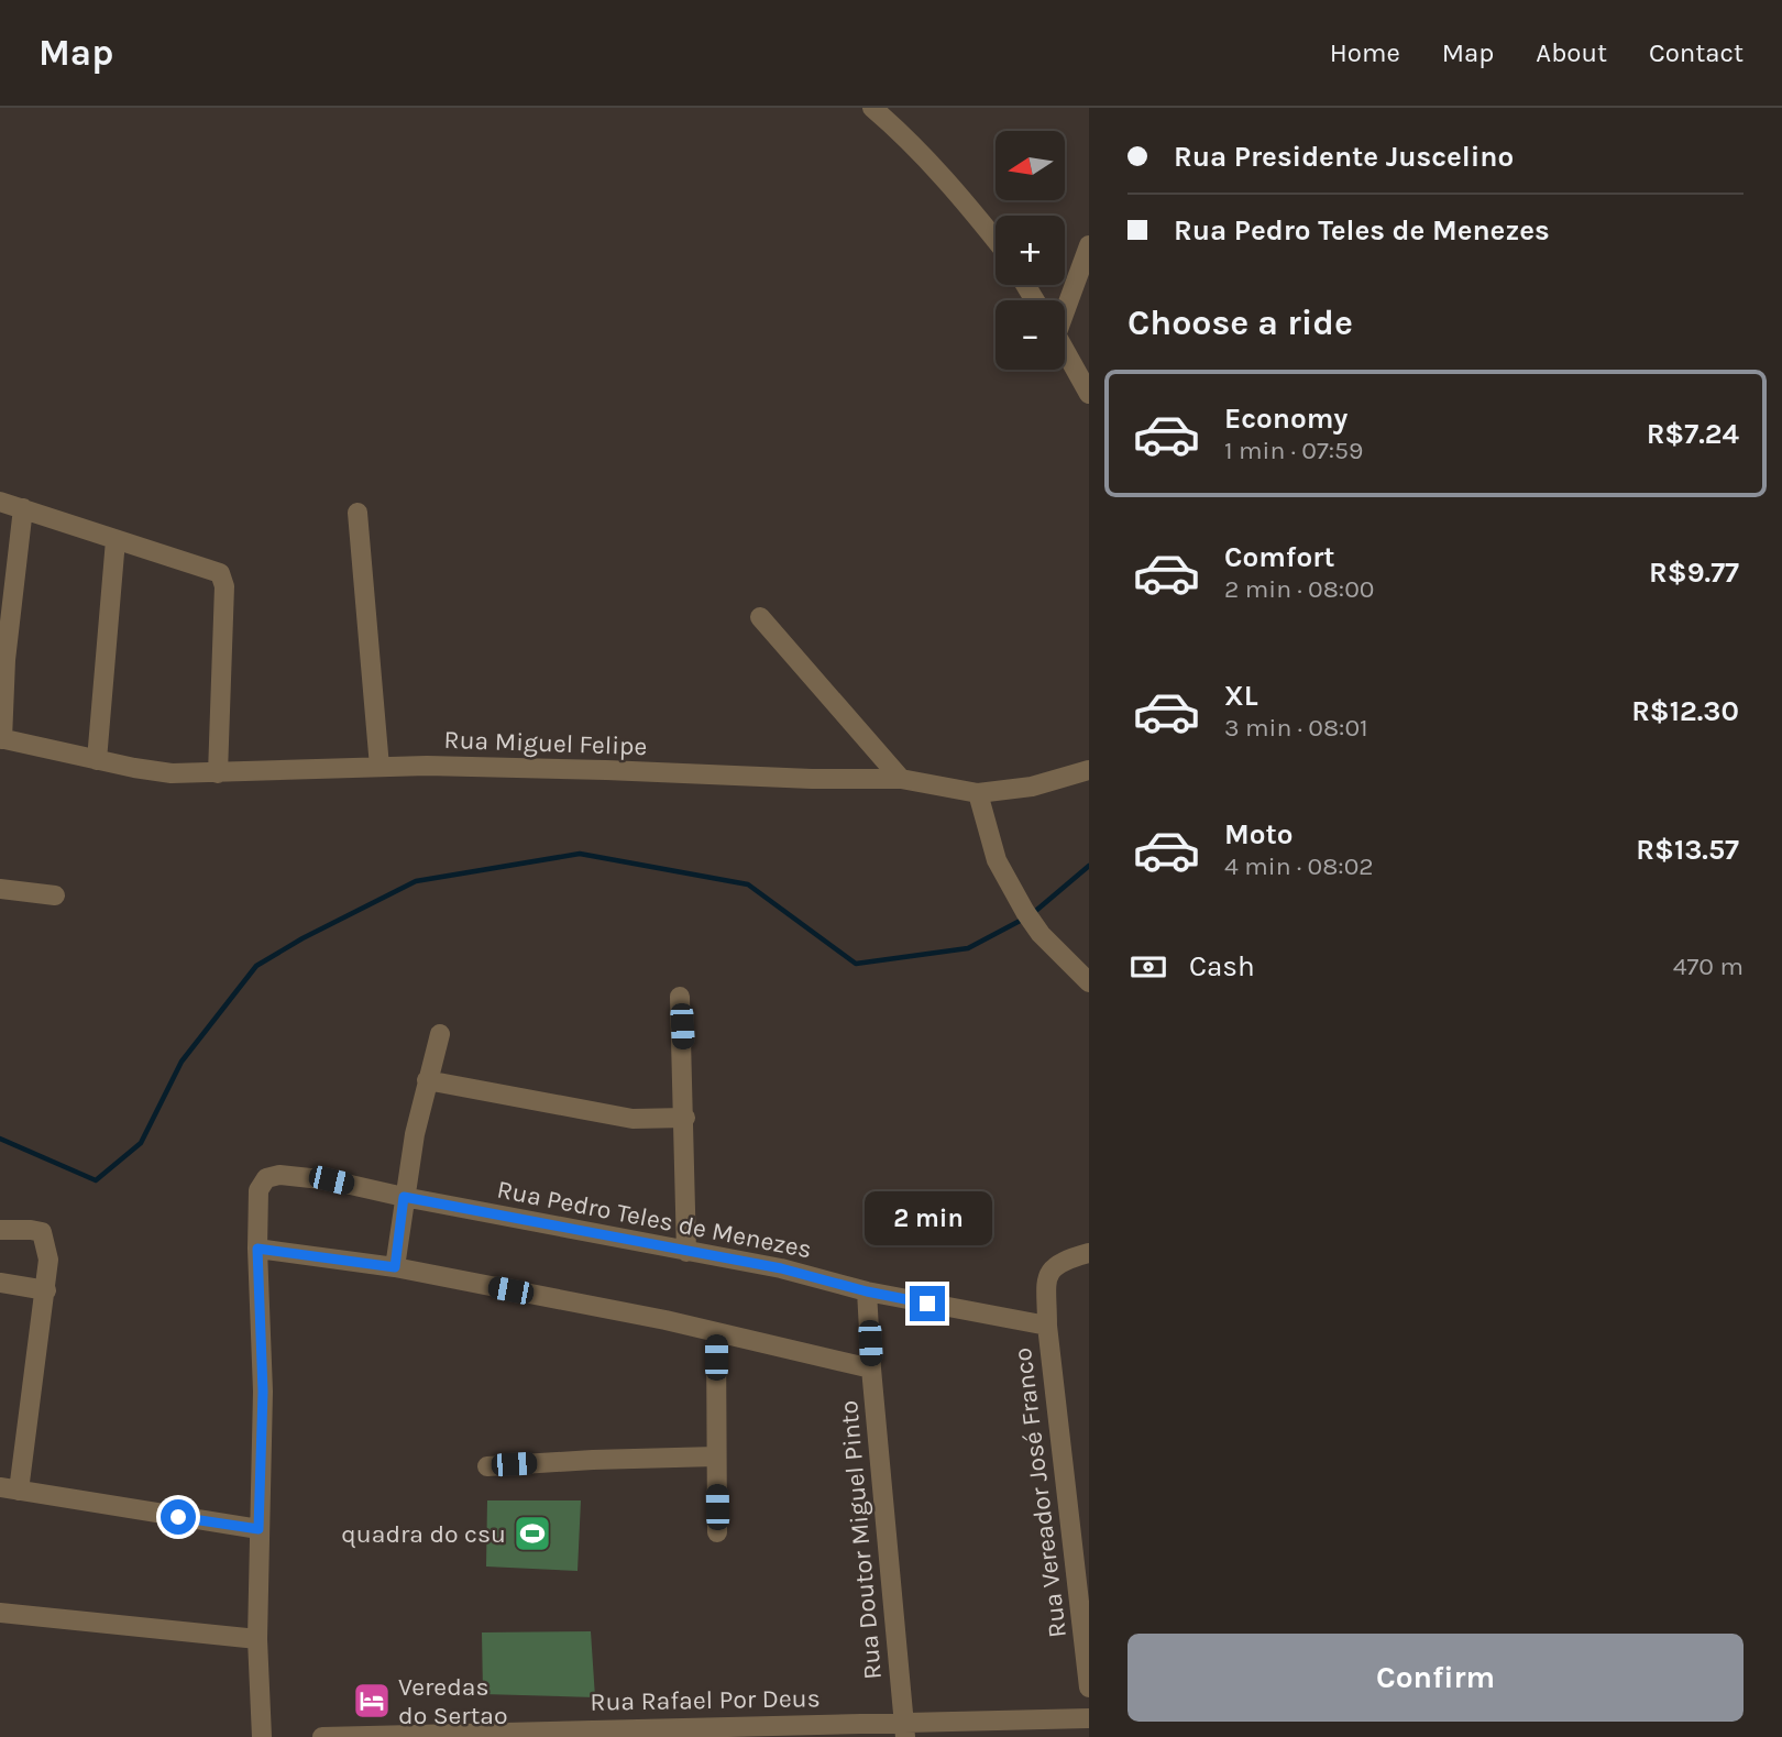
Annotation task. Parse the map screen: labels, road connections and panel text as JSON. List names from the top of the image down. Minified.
{"streets":{"street":["Rua Miguel Felipe","Rua Pedro Teles de Menezes","Rua Vereador José Franco","Rua Doutor Miguel Pinto","Rua Rafael Por Deus"]},"crossings":[["Rua Pedro Teles de Menezes","Rua Vereador José Franco"],["Rua Pedro Teles de Menezes","Rua Doutor Miguel Pinto"],["Rua Doutor Miguel Pinto","Rua Rafael Por Deus"]],"places":{"sports":["quadra do csu"],"hotel":["Veredas do Sertao"]},"north":"left","page":{"header":"Map","nav":["Home","Map","About","Contact"],"banner":["Rua Presidente Juscelino","Rua Pedro Teles de Menezes"],"map_buttons":["+","−"],"heading":"Choose a ride","list":[{"name":"Economy","note":"1 min · 07:59","value":"R$7.24"},{"name":"Comfort","note":"2 min · 08:00","value":"R$9.77"},{"name":"XL","note":"3 min · 08:01","value":"R$12.30"},{"name":"Moto","note":"4 min · 08:02","value":"R$13.57"}],"pay":["Cash","470 m"],"bubble":"2 min","buttons":"Confirm"}}
